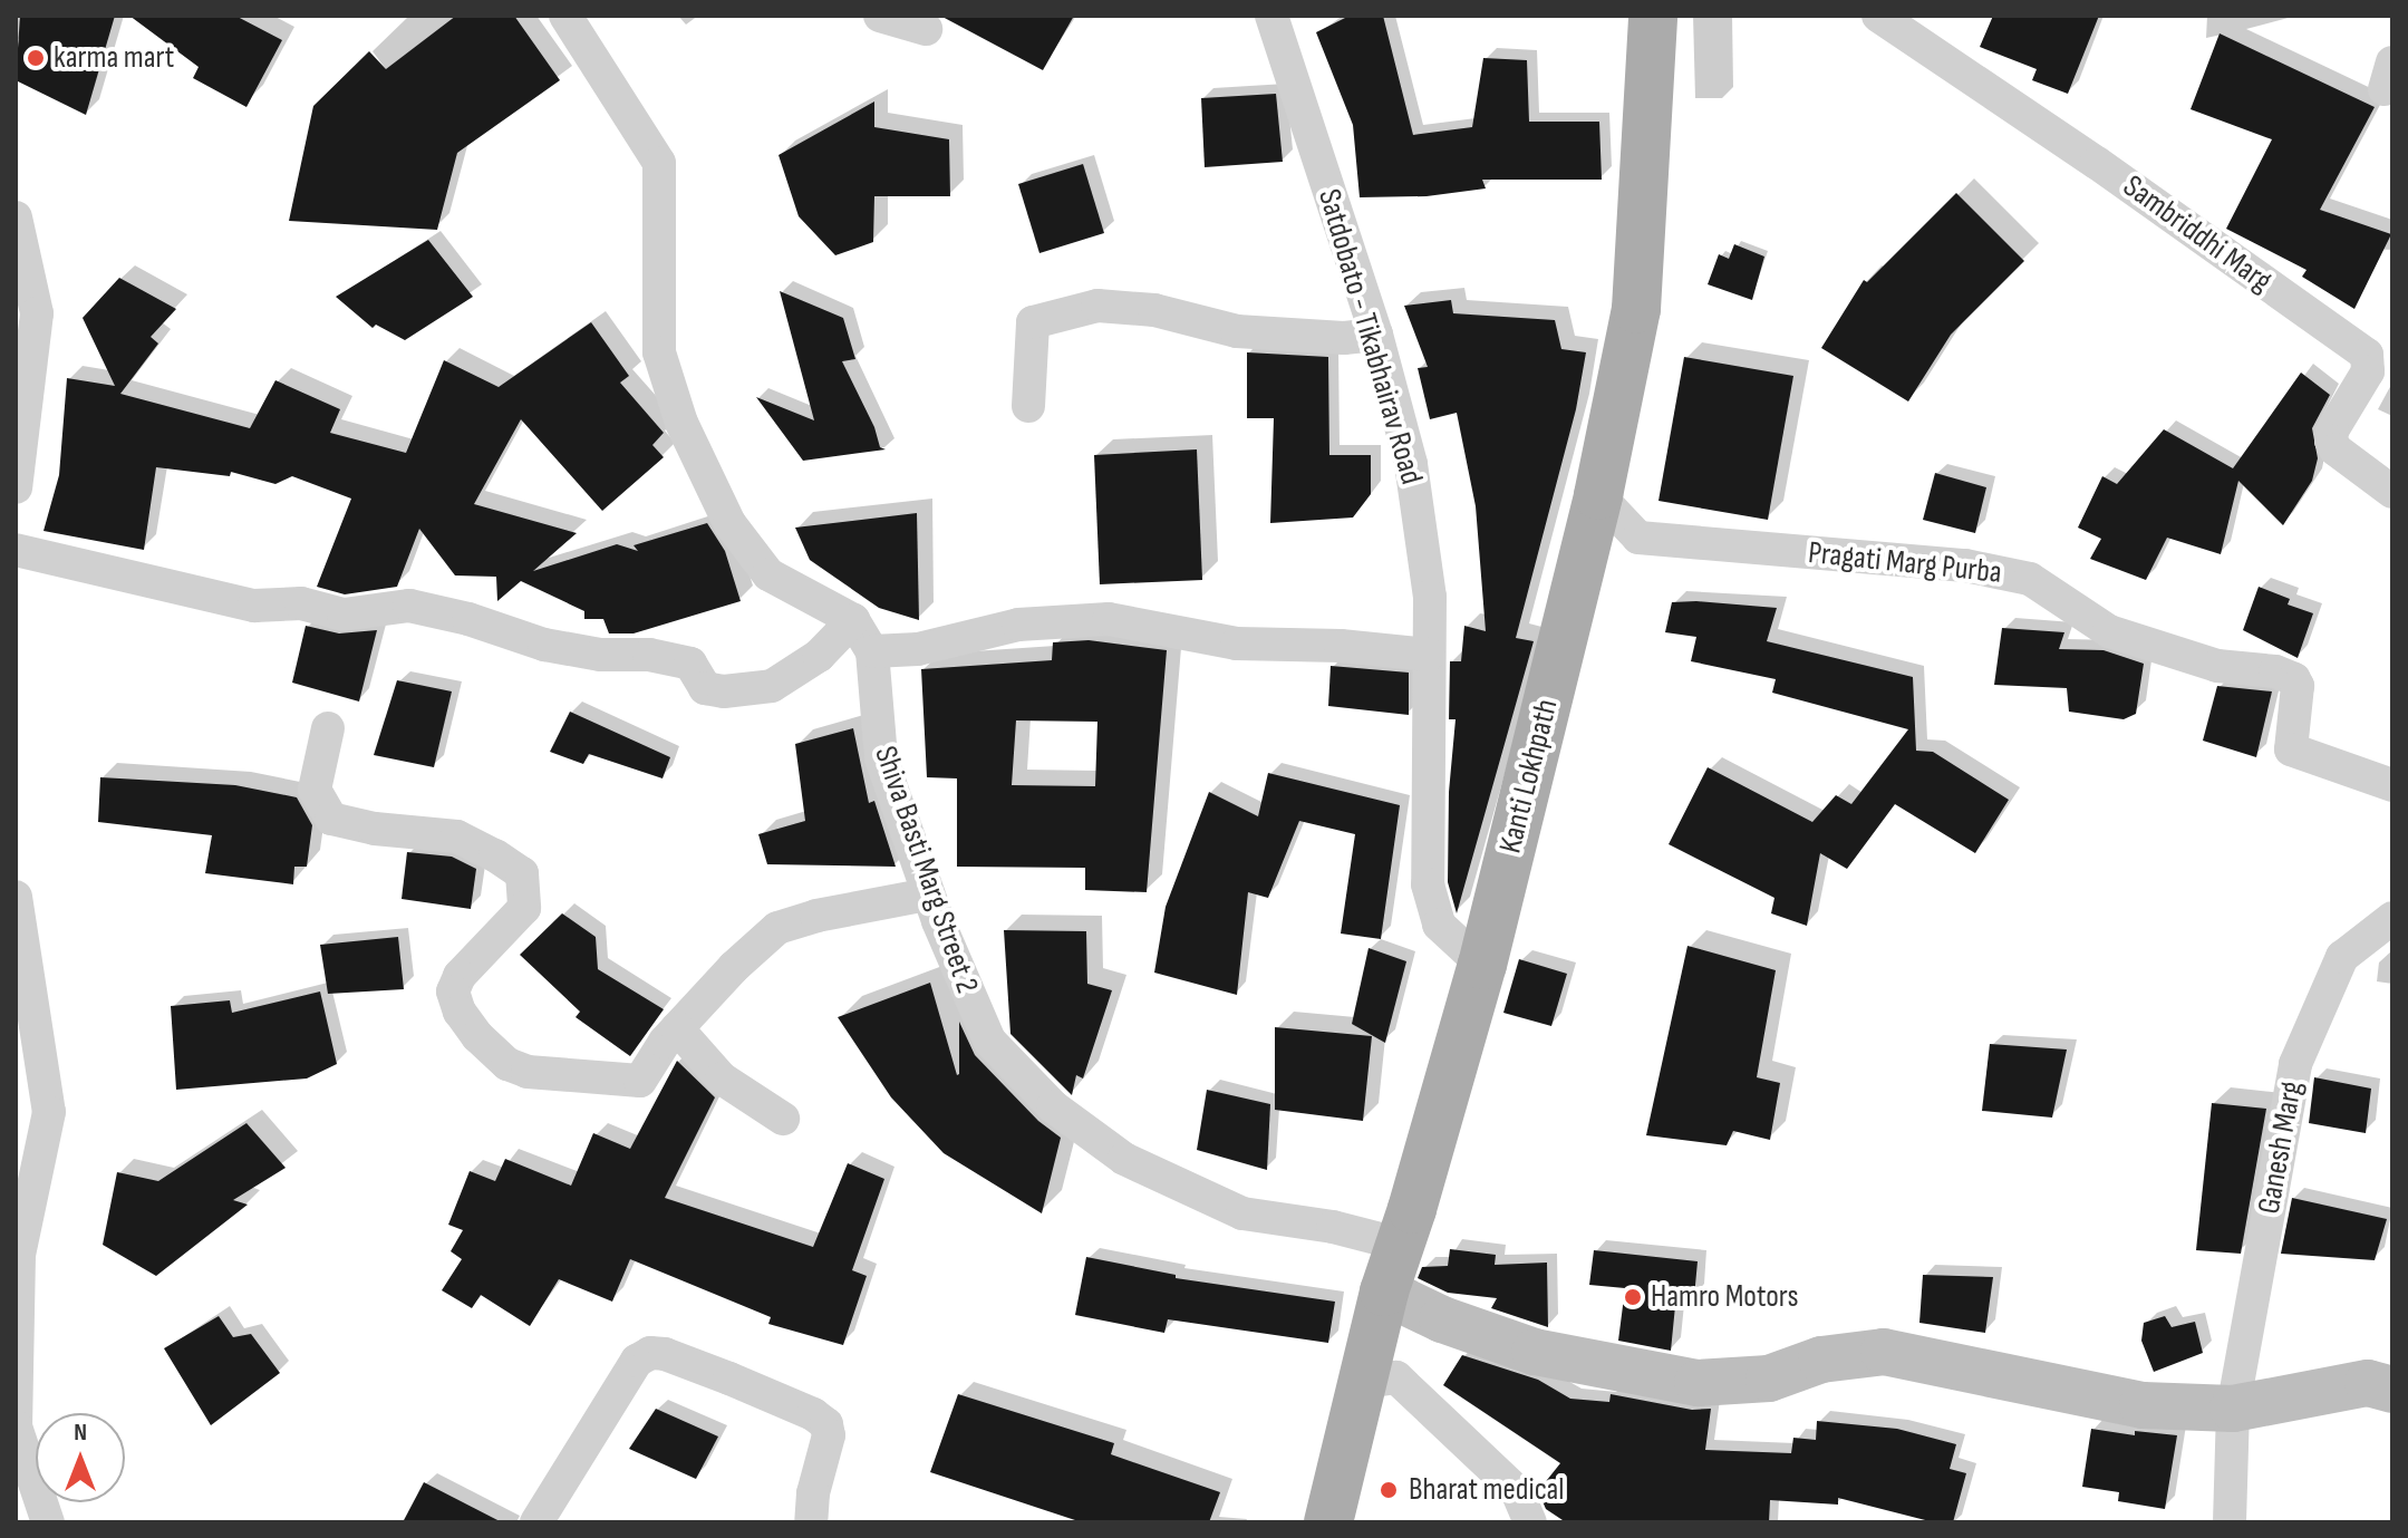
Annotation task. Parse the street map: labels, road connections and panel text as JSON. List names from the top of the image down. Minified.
{"streets":{"main road":["Kanti Lokhpath"],"street":["Sambriddhi Marg","Satdobato - Tikabhairav Road","Pragati Marg Purba","Shiva Basti Marg Street 2","Ganesh Marg"]},"crossings":[["Satdobato - Tikabhairav Road","Kanti Lokhpath"],["Pragati Marg Purba","Kanti Lokhpath"],["Kanti Lokhpath","Shiva Basti Marg Street 2"]],"places":["karma mart","Hamro Motors","Bharat medical"],"north":"top"}
